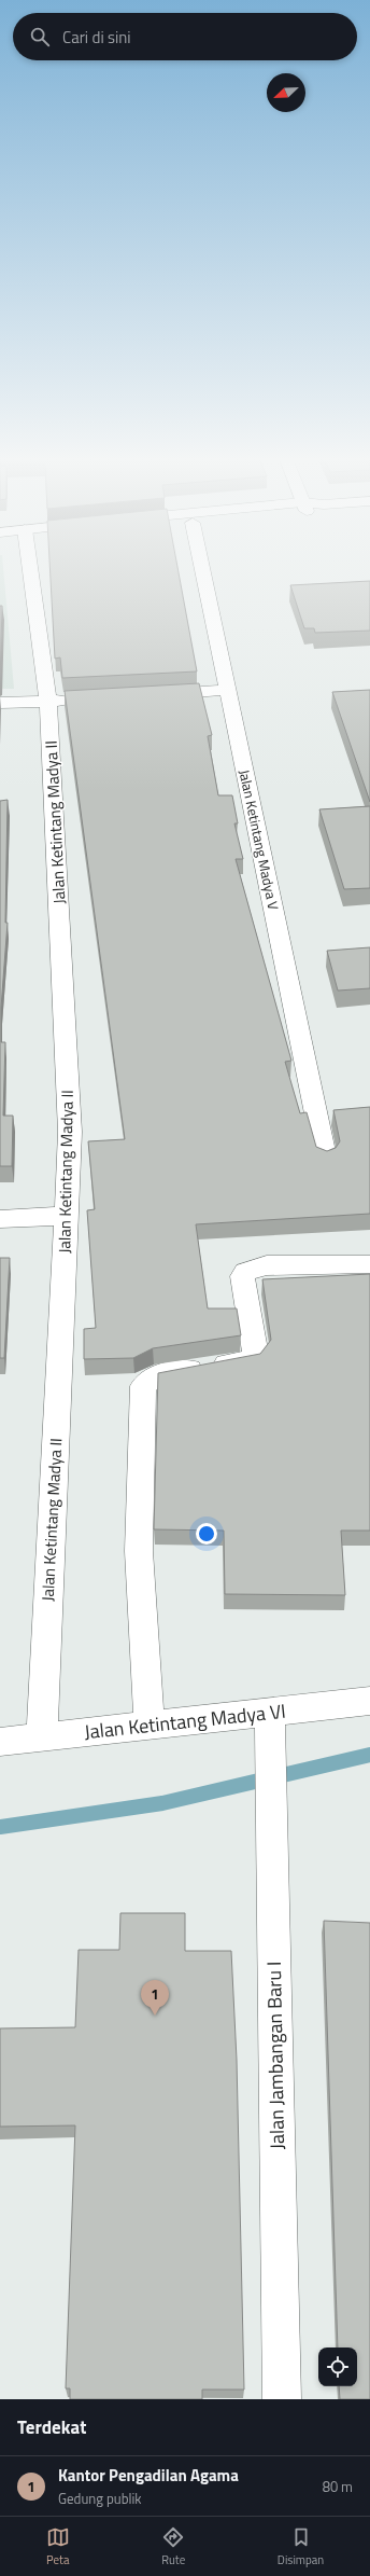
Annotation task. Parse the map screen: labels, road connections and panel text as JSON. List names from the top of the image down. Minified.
{"streets":{"street":["Jalan Ketintang Madya II","Jalan Ketintang Madya V","Jalan Ketintang Madya VI","Jalan Jambangan Baru I"]},"crossings":[["Jalan Ketintang Madya II","Jalan Ketintang Madya VI"],["Jalan Ketintang Madya VI","Jalan Jambangan Baru I"]],"north":"bottom left","page":{"search":"Cari di sini","pins":"1","heading":"Terdekat","list":[{"mark":"1","name":"Kantor Pengadilan Agama","note":"Gedung publik","value":"80 m"}],"nav":["Peta","Rute","Disimpan"]}}
